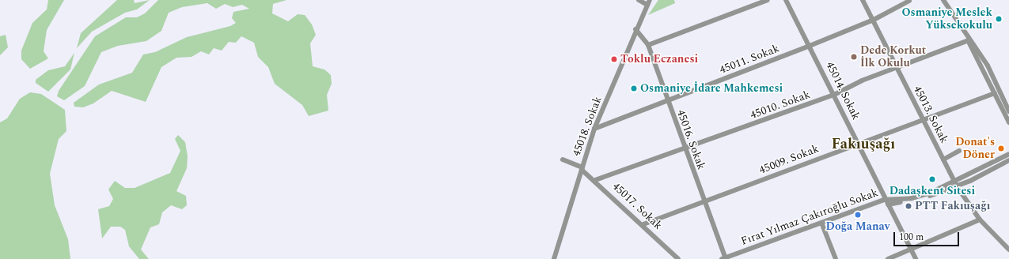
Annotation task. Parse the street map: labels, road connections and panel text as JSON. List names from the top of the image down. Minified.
{"streets":{"street":["45011. Sokak","45014. Sokak","45010. Sokak","45013. Sokak","45018. Sokak","45016. Sokak","45009. Sokak","45017. Sokak","Fırat Yılmaz Çakıroğlu Sokak"]},"crossings":[["45011. Sokak","45014. Sokak"],["45011. Sokak","45013. Sokak"],["45011. Sokak","45018. Sokak"],["45011. Sokak","45016. Sokak"],["45014. Sokak","45010. Sokak"],["45014. Sokak","45009. Sokak"],["45014. Sokak","Fırat Yılmaz Çakıroğlu Sokak"],["45010. Sokak","45013. Sokak"],["45010. Sokak","45016. Sokak"],["45010. Sokak","45017. Sokak"],["45013. Sokak","45009. Sokak"],["45013. Sokak","Fırat Yılmaz Çakıroğlu Sokak"],["45018. Sokak","45016. Sokak"],["45018. Sokak","45017. Sokak"],["45016. Sokak","45009. Sokak"],["45016. Sokak","Fırat Yılmaz Çakıroğlu Sokak"],["45009. Sokak","45017. Sokak"]],"districts":["Fakıuşağı"],"places":["Osmaniye Meslek Yüksekokulu","Dede Korkut İlk Okulu","Toklu Eczanesi","Osmaniye İdare Mahkemesi","Donat's Döner","Dadaşkent Sitesi","PTT Fakıuşağı","Doğa Manav"],"scale_bar":"100 m"}
